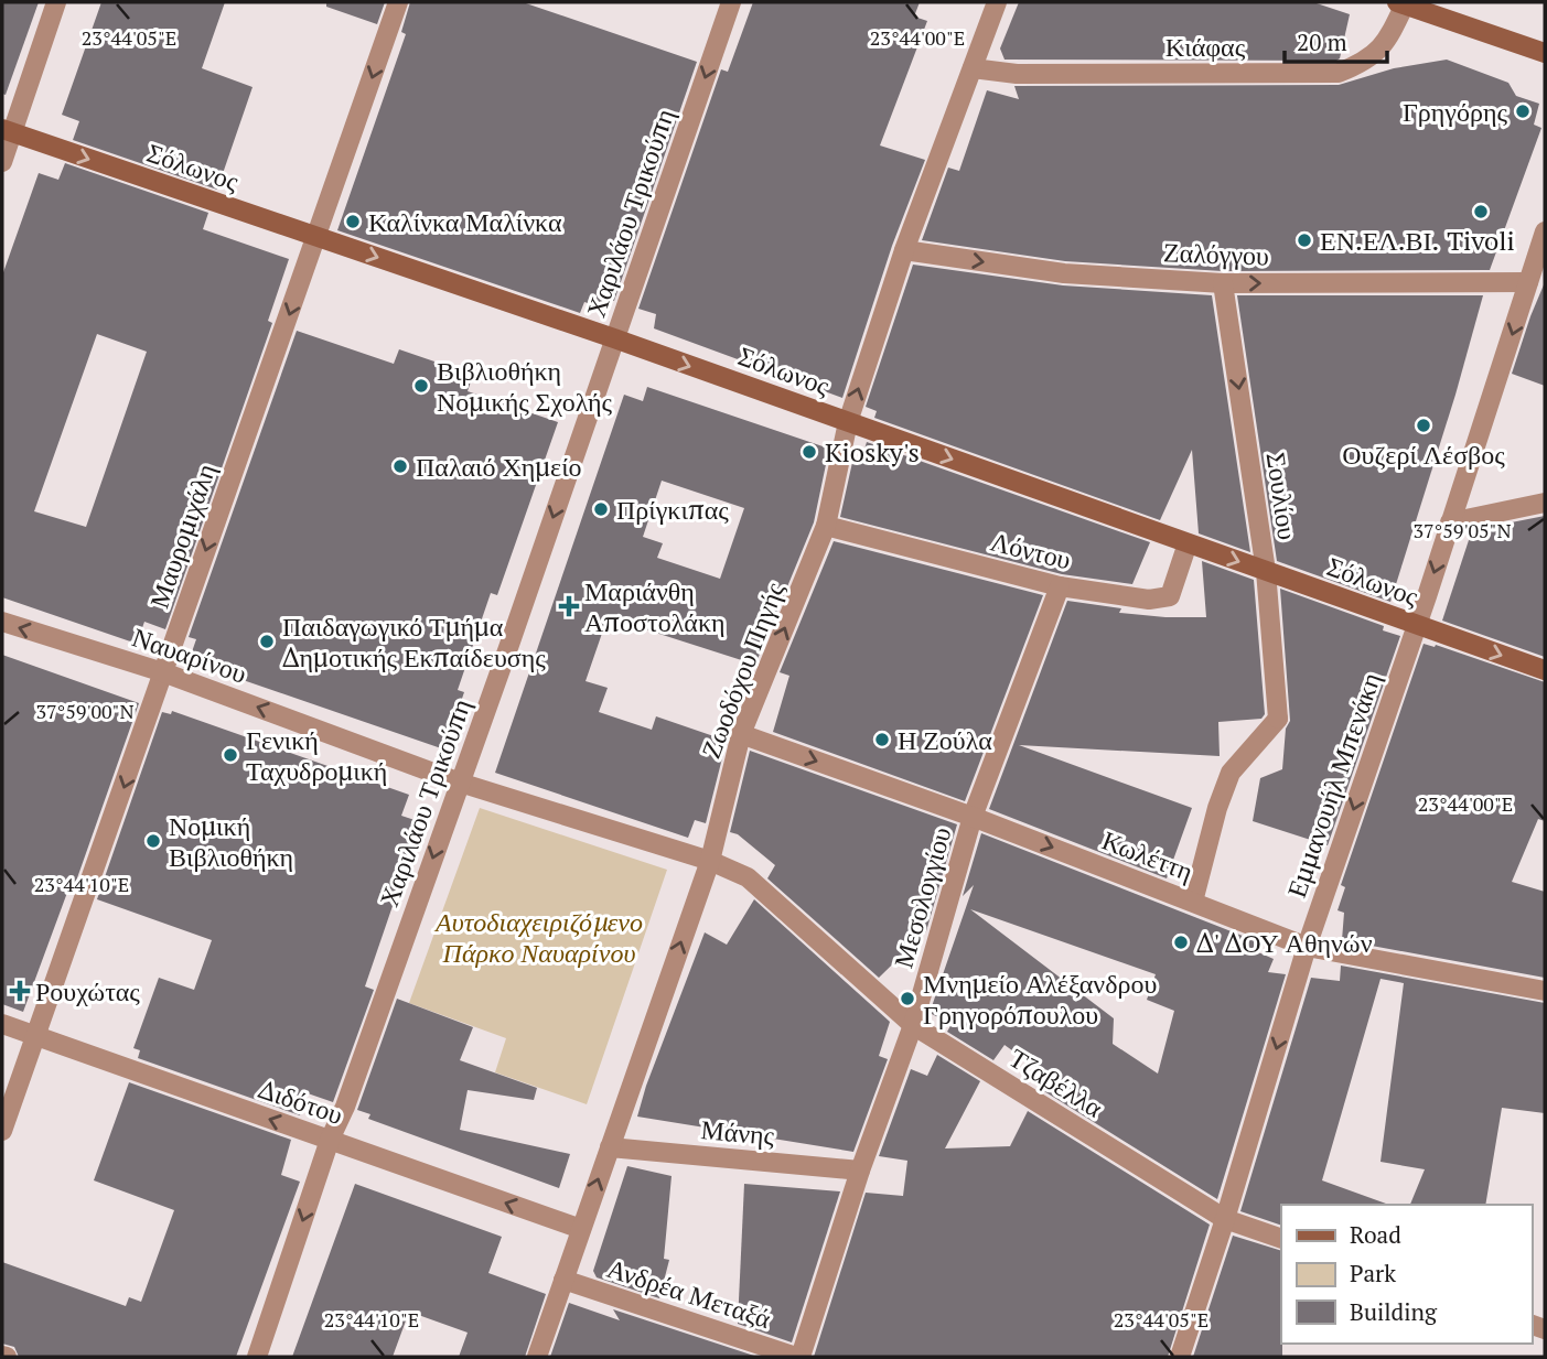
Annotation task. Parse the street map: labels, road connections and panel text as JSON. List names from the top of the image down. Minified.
{"streets":{"main road":["Σόλωνος"],"street":["Κιάφας","Χαριλάου Τρικούπη","Ζαλόγγου","Σουλίου","Μαυρομιχάλη","Λόντου","Ναυαρίνου","Ζωοδόχου Πηγής","Εμμανουήλ Μπενάκη","Κωλέττη","Μεσολογγίου","Τζαβέλλα","Διδότου","Μάνης","Ανδρέα Μεταξά"]},"crossings":[["Κιάφας","Ζωοδόχου Πηγής"],["Σόλωνος","Χαριλάου Τρικούπη"],["Σόλωνος","Σουλίου"],["Σόλωνος","Μαυρομιχάλη"],["Σόλωνος","Λόντου"],["Σόλωνος","Ζωοδόχου Πηγής"],["Σόλωνος","Εμμανουήλ Μπενάκη"],["Χαριλάου Τρικούπη","Ναυαρίνου"],["Χαριλάου Τρικούπη","Διδότου"],["Ζαλόγγου","Σουλίου"],["Ζαλόγγου","Ζωοδόχου Πηγής"],["Ζαλόγγου","Εμμανουήλ Μπενάκη"],["Σουλίου","Κωλέττη"],["Μαυρομιχάλη","Ναυαρίνου"],["Μαυρομιχάλη","Διδότου"],["Λόντου","Ζωοδόχου Πηγής"],["Λόντου","Μεσολογγίου"],["Ναυαρίνου","Ζωοδόχου Πηγής"],["Ναυαρίνου","Τζαβέλλα"],["Ζωοδόχου Πηγής","Κωλέττη"],["Ζωοδόχου Πηγής","Τζαβέλλα"],["Ζωοδόχου Πηγής","Διδότου"],["Ζωοδόχου Πηγής","Μάνης"],["Ζωοδόχου Πηγής","Ανδρέα Μεταξά"],["Εμμανουήλ Μπενάκη","Κωλέττη"],["Εμμανουήλ Μπενάκη","Τζαβέλλα"],["Κωλέττη","Μεσολογγίου"],["Μεσολογγίου","Τζαβέλλα"],["Μεσολογγίου","Μάνης"],["Μεσολογγίου","Ανδρέα Μεταξά"]],"one_way":["Σόλωνος","Χαριλάου Τρικούπη","Ζαλόγγου","Σουλίου","Μαυρομιχάλη","Ναυαρίνου","Ζωοδόχου Πηγής","Εμμανουήλ Μπενάκη","Κωλέττη","Διδότου"],"parks":["Αυτοδιαχειριζόμενο Πάρκο Ναυαρίνου"],"places":{"other":["Γρηγόρης","Tivoli","Καλίνκα Μαλίνκα","ΕΝ.ΕΛ.ΒΙ.","Βιβλιοθήκη Νομικής Σχολής","Ουζερί Λέσβος","Kiosky's","Παλαιό Χημείο","Πρίγκιπας","Παιδαγωγικό Τμήμα Δημοτικής Εκπαίδευσης","Η Ζούλα","Γενική Ταχυδρομική","Νομική Βιβλιοθήκη","Δ' ΔΟΥ Αθηνών","Μνημείο Αλέξανδρου Γρηγορόπουλου"],"health":["Μαριάνθη Αποστολάκη","Ρουχώτας"]},"legend":["Road","Park","Building"],"scale_bar":"20 m","coordinates":["23°44'05\"E","23°44'00\"E","37°59'05\"N","37°59'00\"N","23°44'10\"E"]}
